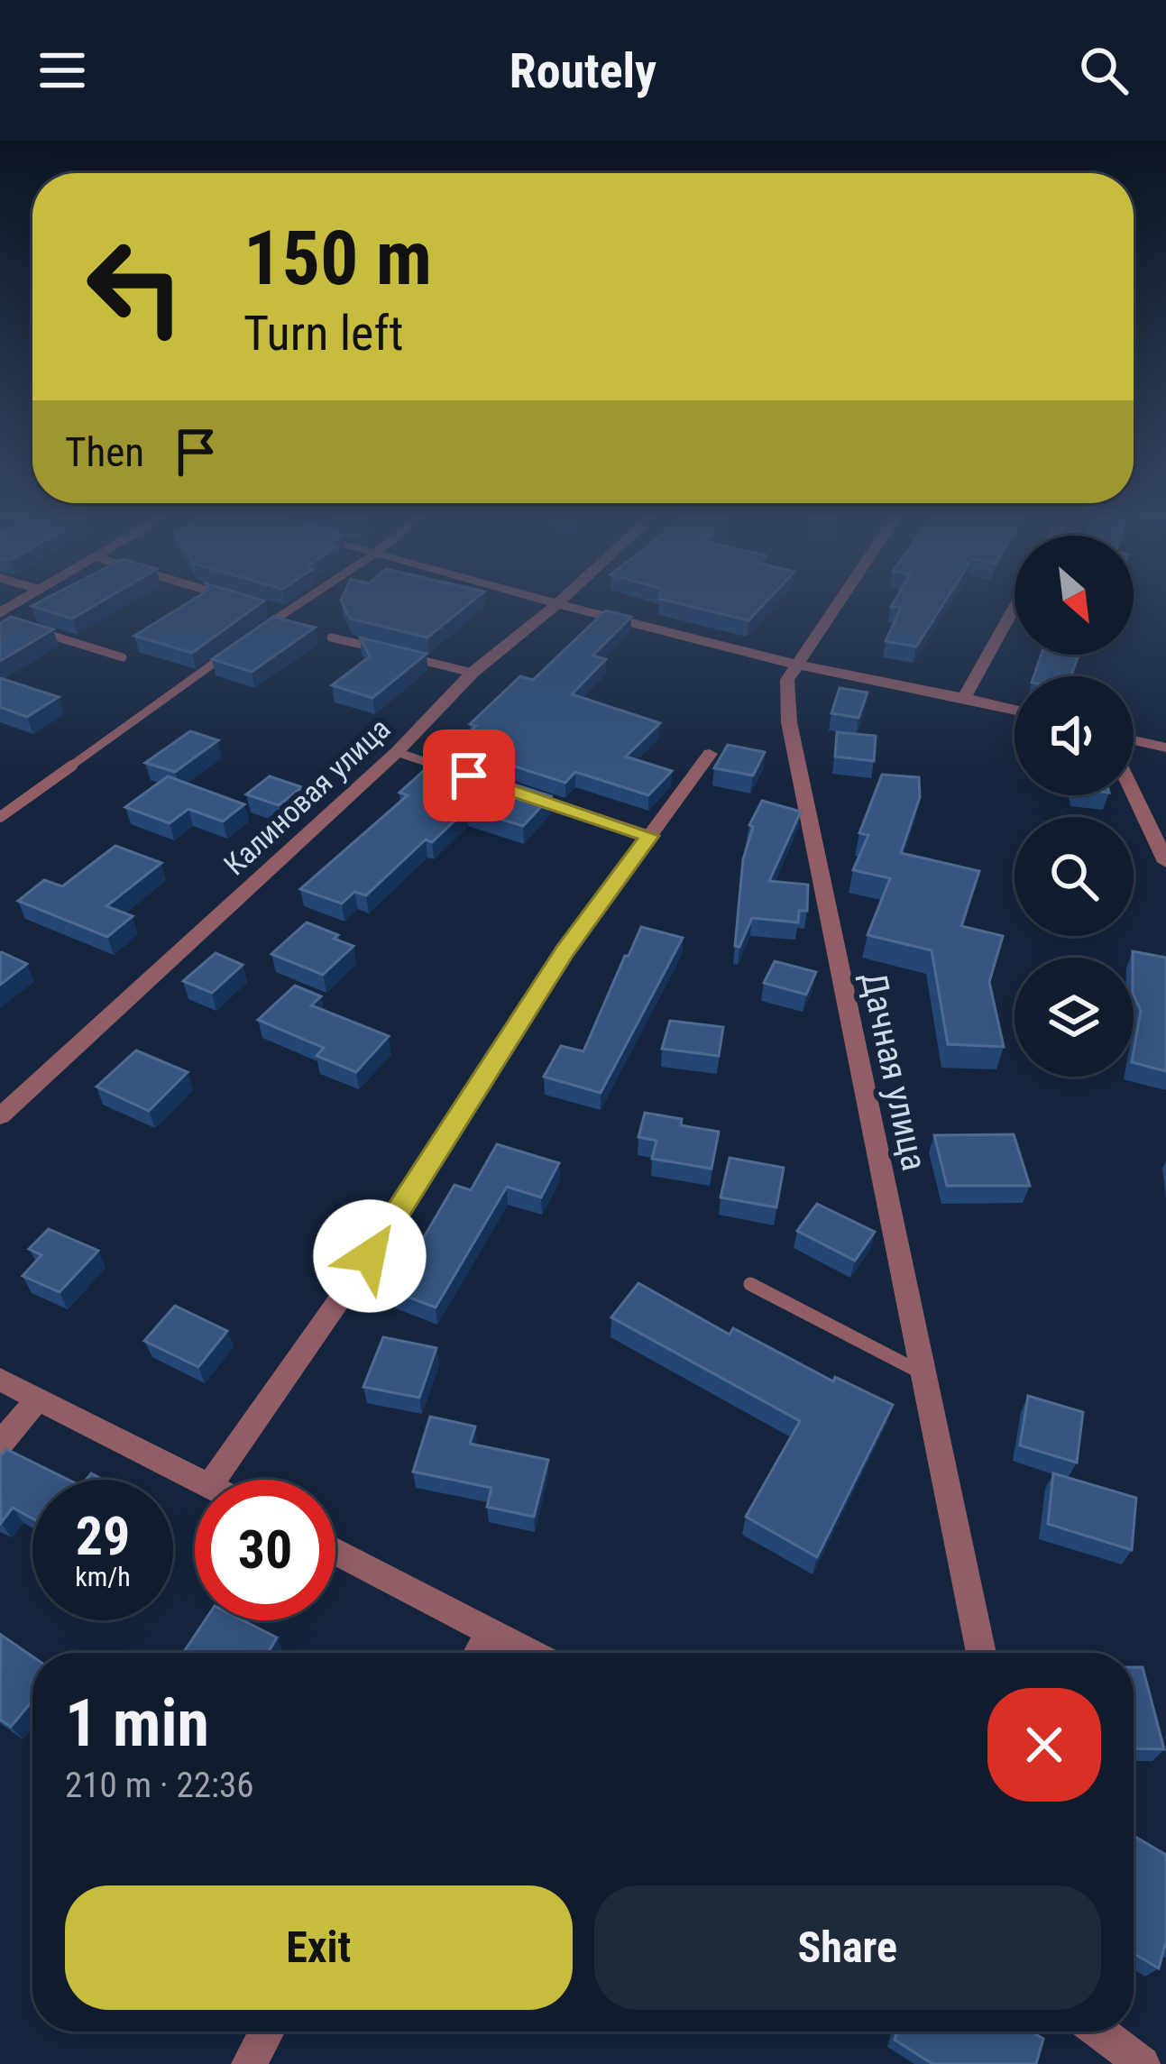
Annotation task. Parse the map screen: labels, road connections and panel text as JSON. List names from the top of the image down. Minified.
{"streets":{"street":["Калиновая улица","Дачная улица"]},"north":"bottom right","page":{"header":"Routely","turn":["150 m","Turn left"],"then":"Then","speed":"29 km/h","limit":"30","heading":["1 min","210 m · 22:36"],"buttons":["Exit","Share"]}}
